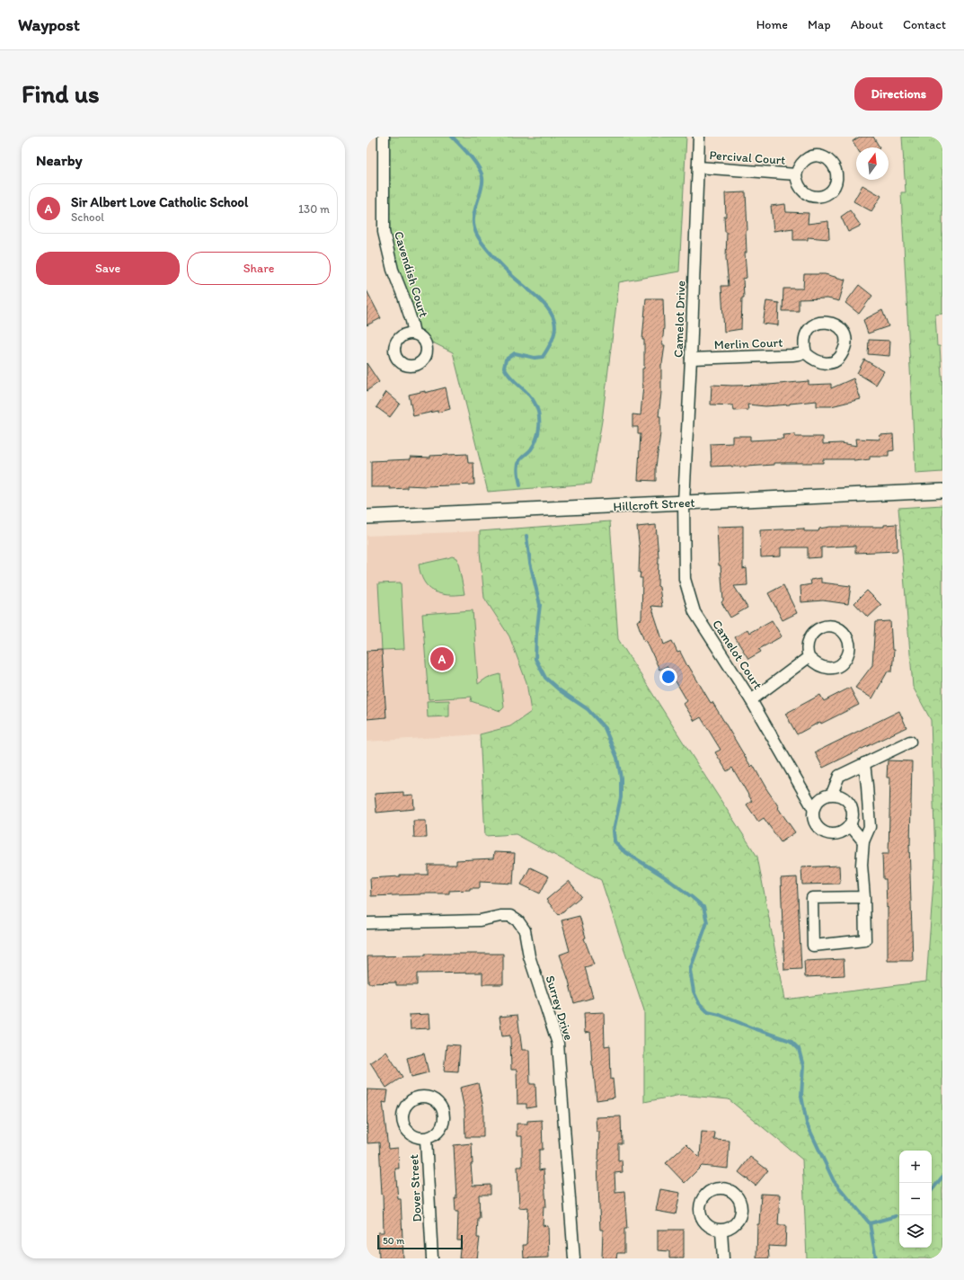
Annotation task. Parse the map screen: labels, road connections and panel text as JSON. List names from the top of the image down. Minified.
{"streets":{"street":["Percival Court","Cavendish Court","Camelot Drive","Merlin Court","Hillcroft Street","Camelot Court","Surrey Drive","Dover Street"]},"crossings":[["Percival Court","Camelot Drive"],["Camelot Drive","Merlin Court"],["Camelot Drive","Hillcroft Street"],["Camelot Drive","Camelot Court"],["Hillcroft Street","Camelot Court"]],"scale_bar":"50 m","north":"top","page":{"header":"Waypost","nav":["Home","Map","About","Contact"],"buttons":["Directions",["Save","Share"]],"title":"Find us","heading":"Nearby","list":[{"mark":"A","name":"Sir Albert Love Catholic School","note":"School","value":"130 m"}],"pins":"A","map_buttons":["+","−"],"scale":"50 m"}}
